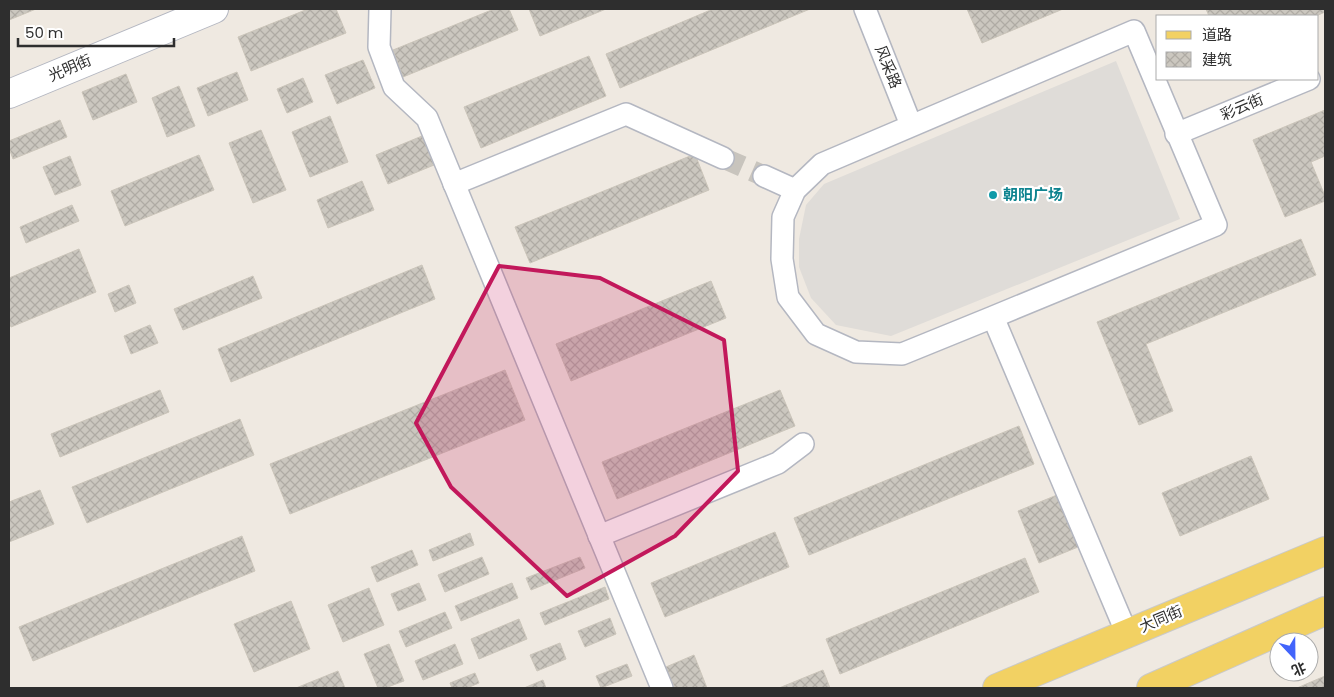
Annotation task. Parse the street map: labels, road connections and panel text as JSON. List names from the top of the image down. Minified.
{"streets":{"main road":["光明街","大同街"],"street":["风采路","彩云街"]},"places":["朝阳广场"],"legend":["道路","建筑"],"scale_bar":"50 m","north":"bottom"}
